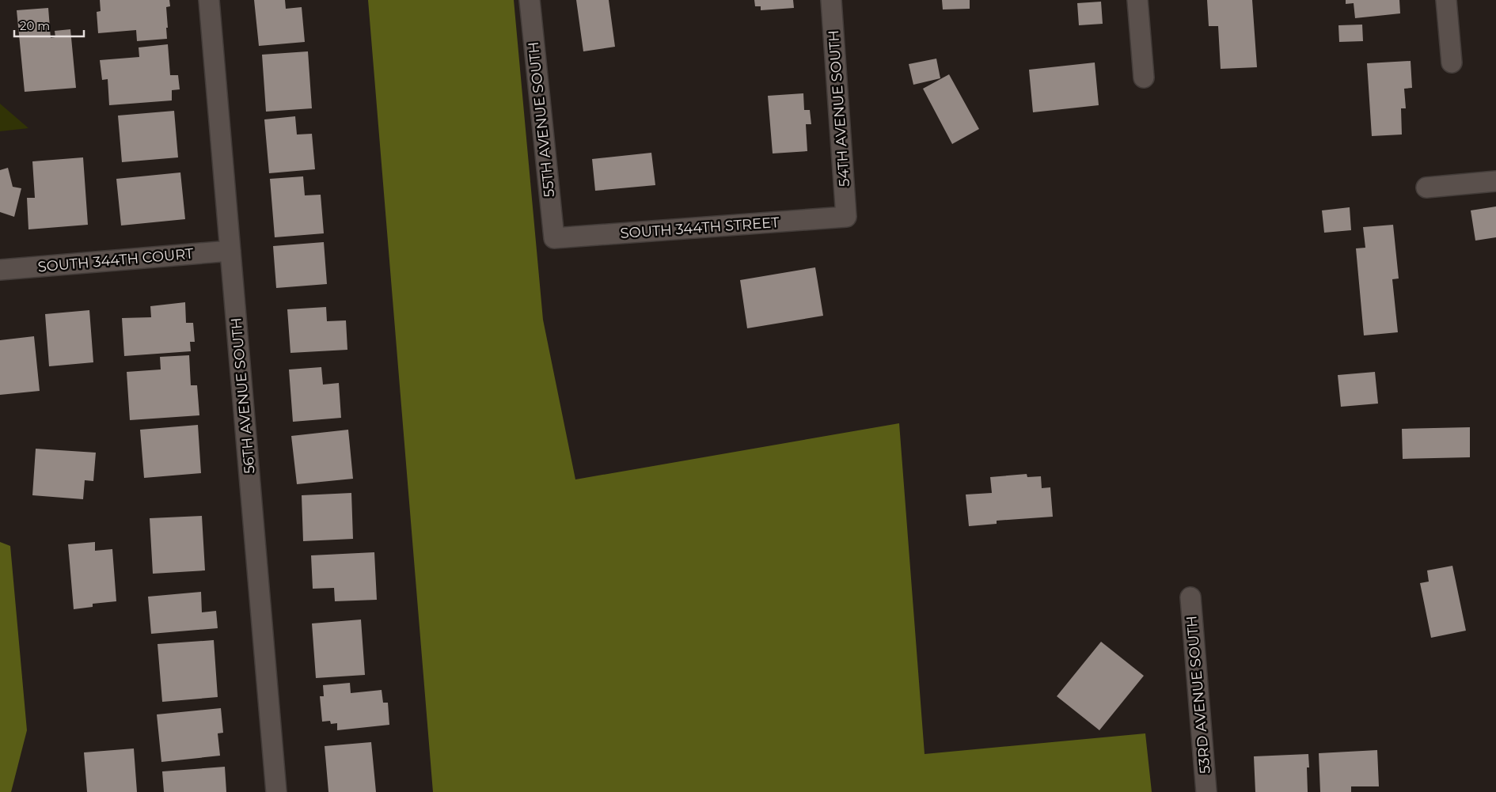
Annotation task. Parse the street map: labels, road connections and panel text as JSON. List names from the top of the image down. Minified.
{"streets":{"street":["54TH AVENUE SOUTH","55TH AVENUE SOUTH","SOUTH 344TH STREET","SOUTH 344TH COURT","56TH AVENUE SOUTH","53RD AVENUE SOUTH"]},"crossings":[["54TH AVENUE SOUTH","SOUTH 344TH STREET"],["55TH AVENUE SOUTH","SOUTH 344TH STREET"],["SOUTH 344TH COURT","56TH AVENUE SOUTH"]],"scale_bar":"20 m"}
